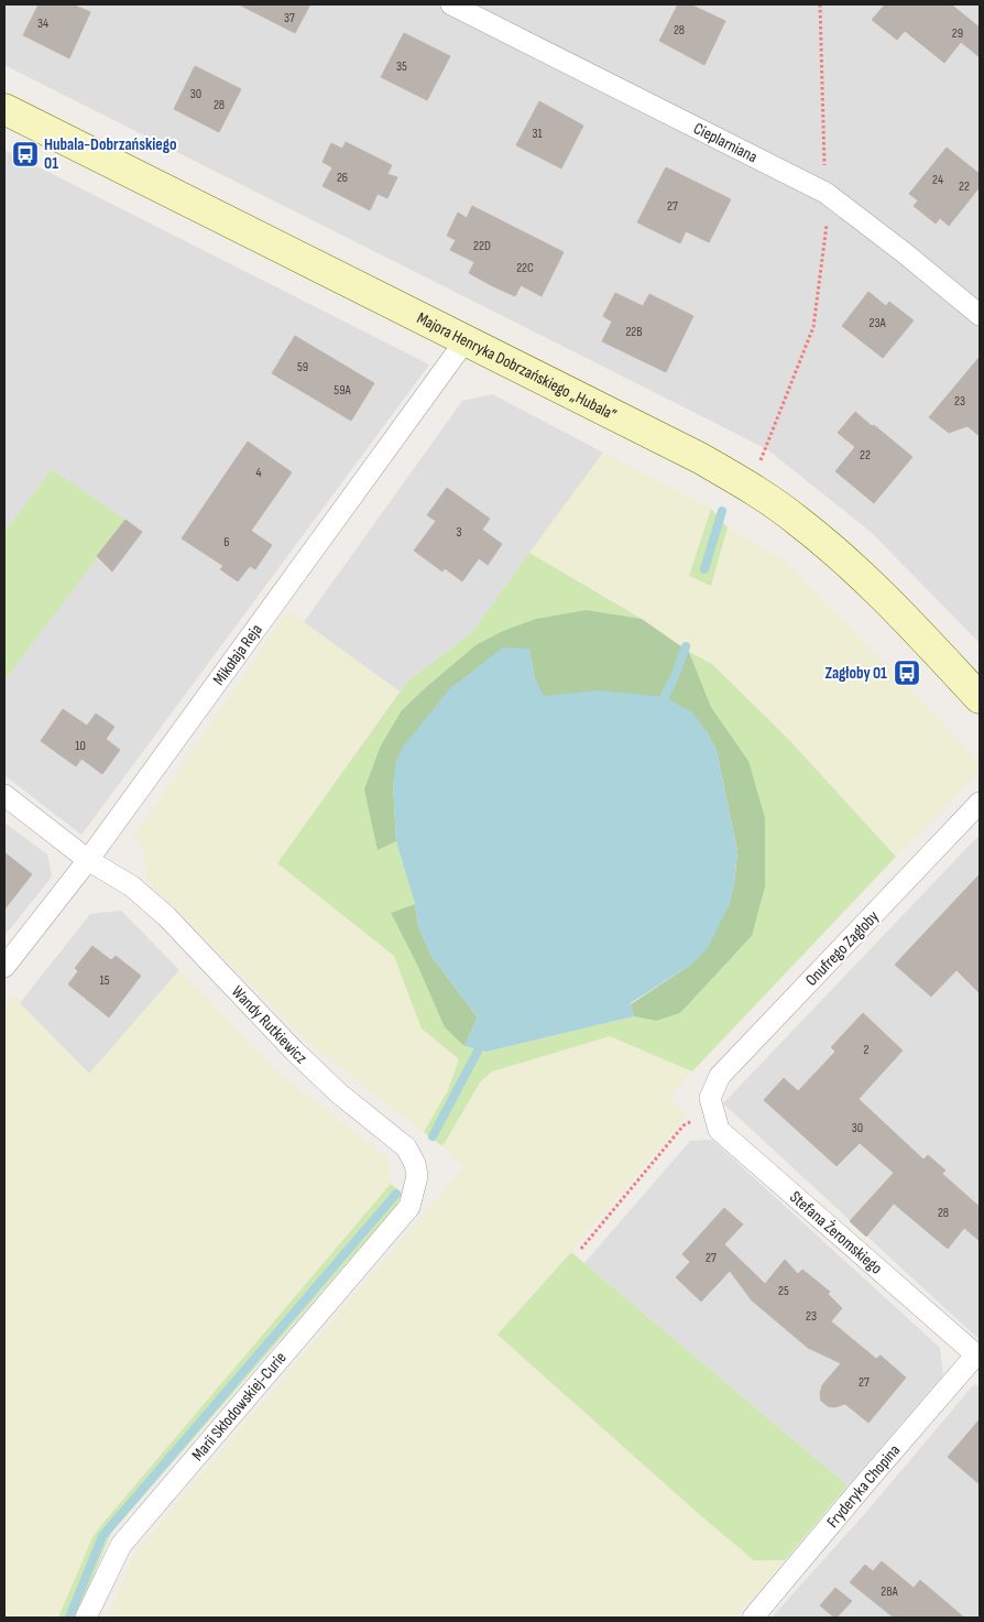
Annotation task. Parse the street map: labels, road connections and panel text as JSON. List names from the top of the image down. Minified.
{"streets":{"street":["Cieplarniana","Majora Henryka Dobrzańskiego „Hubala”","Mikołaja Reja","Onufrego Zagłoby","Wandy Rutkiewicz","Stefana Żeromskiego","Marii Skłodowskiej-Curie","Fryderyka Chopina"]},"crossings":[["Majora Henryka Dobrzańskiego „Hubala”","Mikołaja Reja"],["Mikołaja Reja","Wandy Rutkiewicz"],["Onufrego Zagłoby","Stefana Żeromskiego"],["Wandy Rutkiewicz","Marii Skłodowskiej-Curie"],["Stefana Żeromskiego","Fryderyka Chopina"]],"places":{"bus stop":["Hubala-Dobrzańskiego 01","Zagłoby 01"]},"house_numbers":["37","34","28","29","35","30","28","31","26","24","22","27","22D","22C","23A","22B","59","59A","23","22","4","3","6","10","15","2","30","28","27","25","23","27","28A"]}
